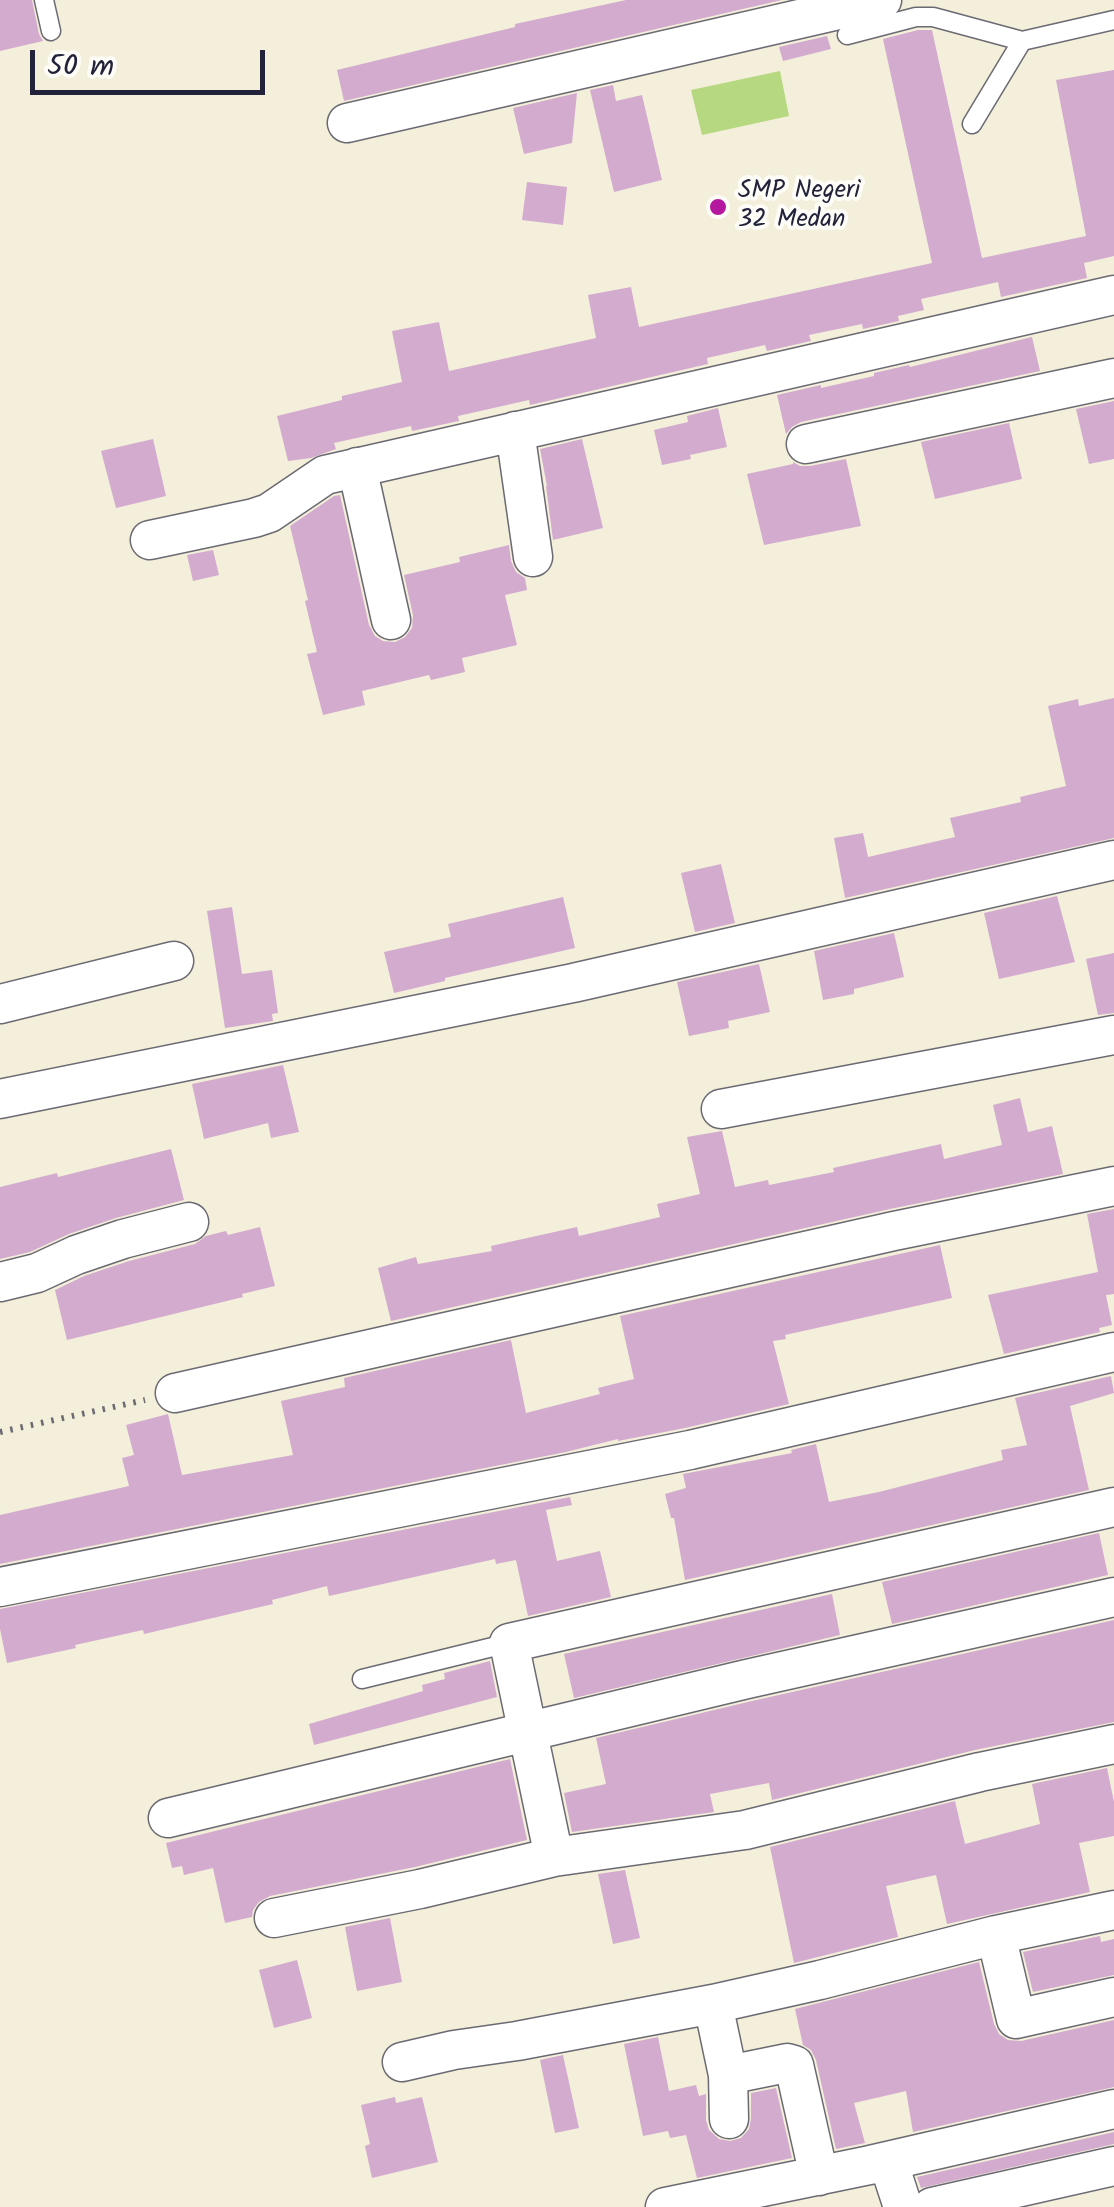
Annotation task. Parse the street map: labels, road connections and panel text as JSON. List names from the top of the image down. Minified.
{"places":["SMP Negeri 32 Medan"],"scale_bar":"50 m"}
